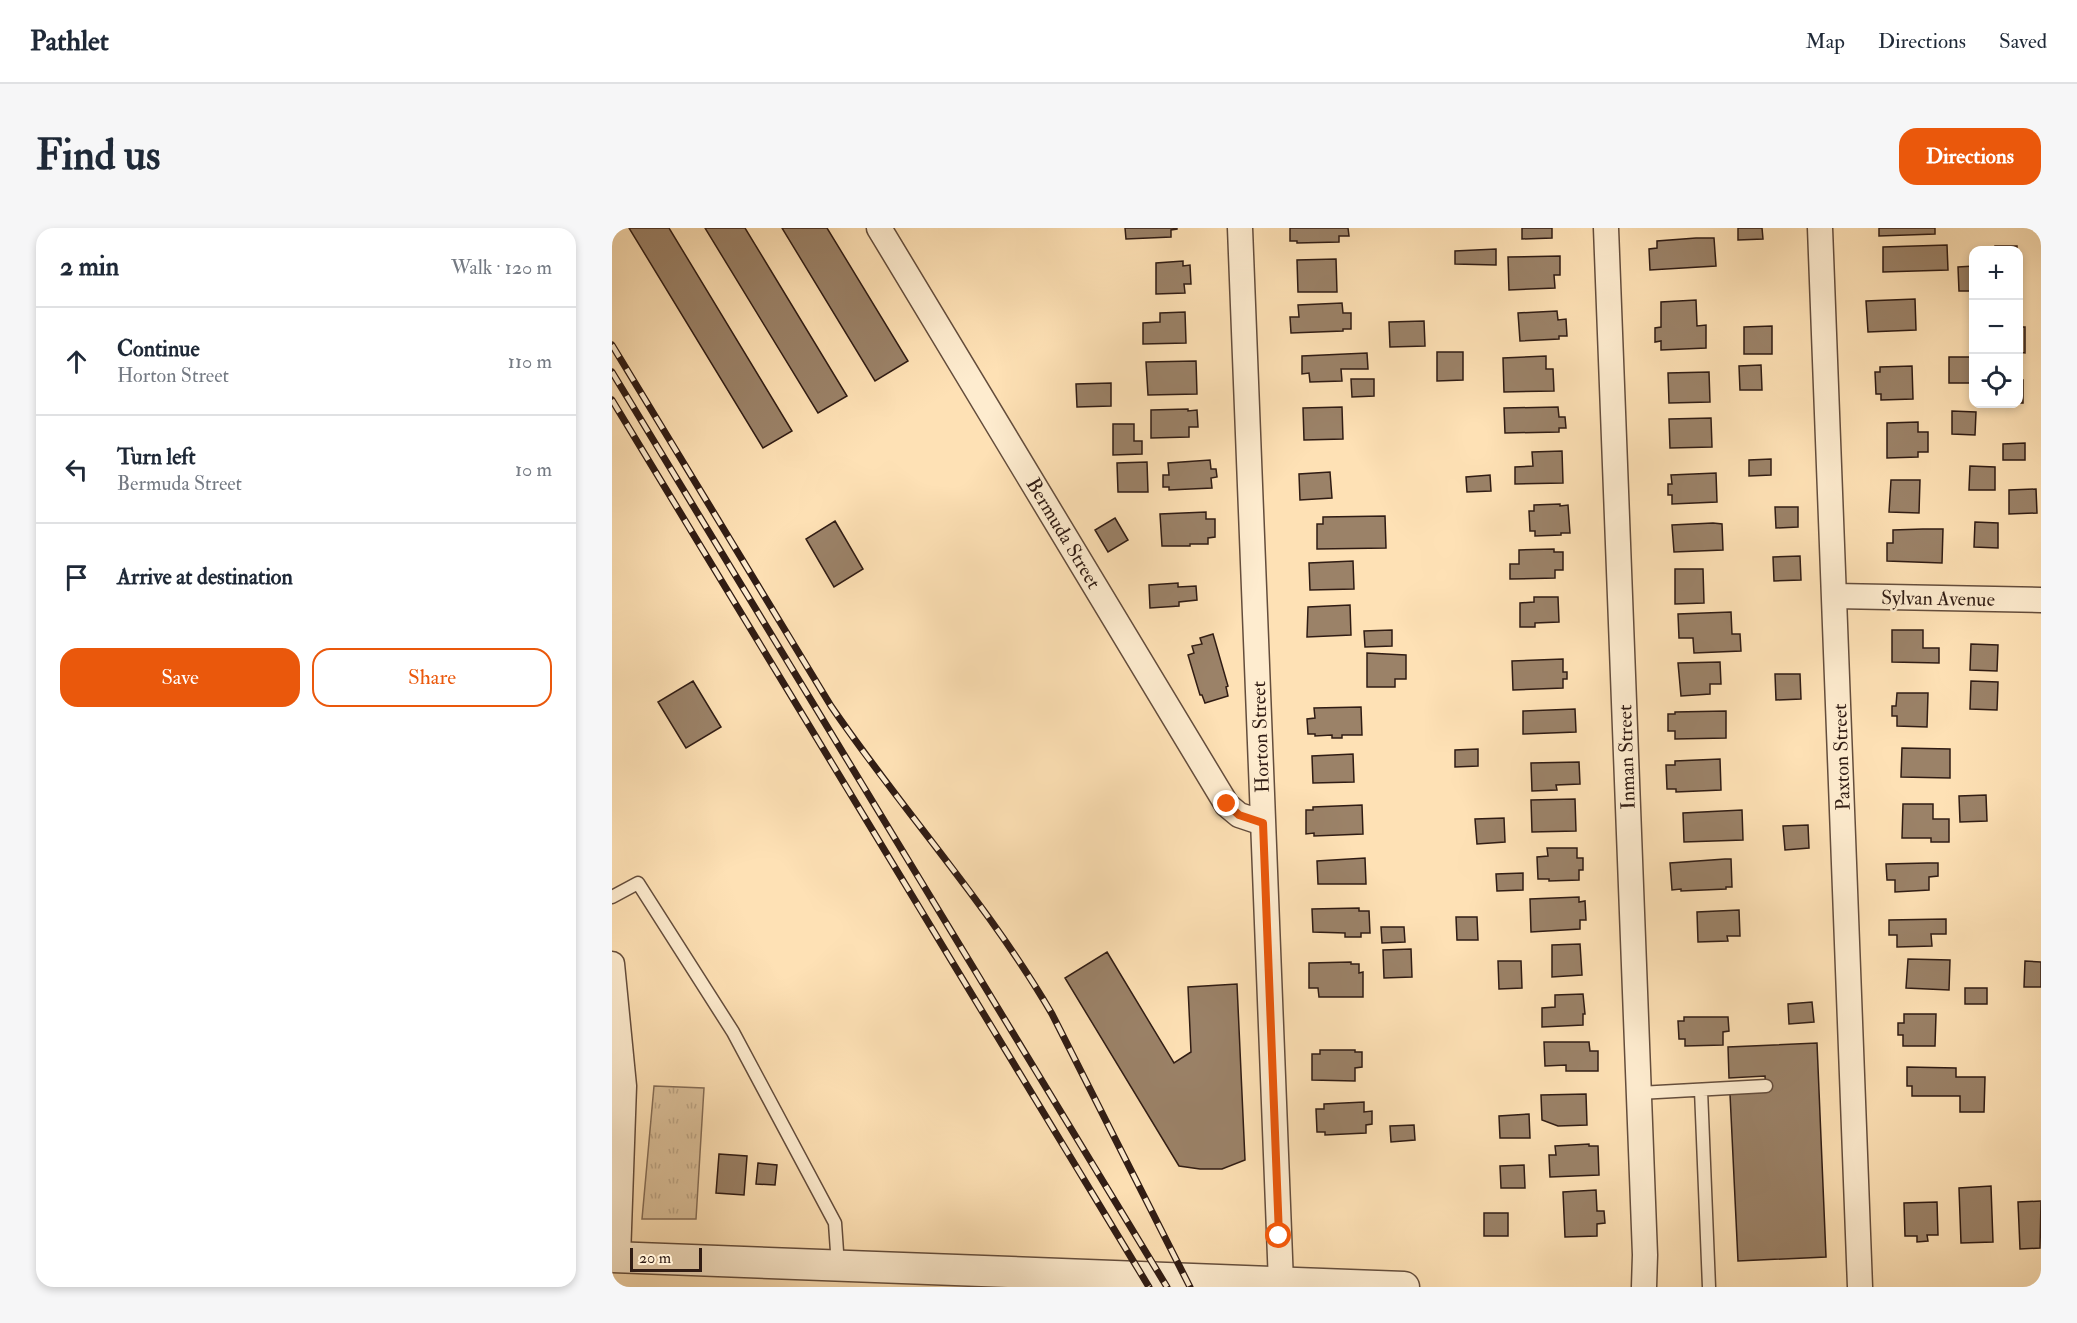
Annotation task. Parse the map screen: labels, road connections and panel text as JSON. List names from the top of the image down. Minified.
{"streets":{"street":["Bermuda Street","Sylvan Avenue","Horton Street","Inman Street","Paxton Street"]},"crossings":[["Bermuda Street","Horton Street"],["Sylvan Avenue","Paxton Street"]],"scale_bar":"20 m","page":{"header":"Pathlet","nav":["Map","Directions","Saved"],"buttons":["Directions",["Save","Share"]],"title":"Find us","heading":["2 min","Walk · 120 m"],"map_buttons":["+","−"],"list":[["Continue","Horton Street","110 m"],["Turn left","Bermuda Street","10 m"],"Arrive at destination"],"scale":"20 m"}}
